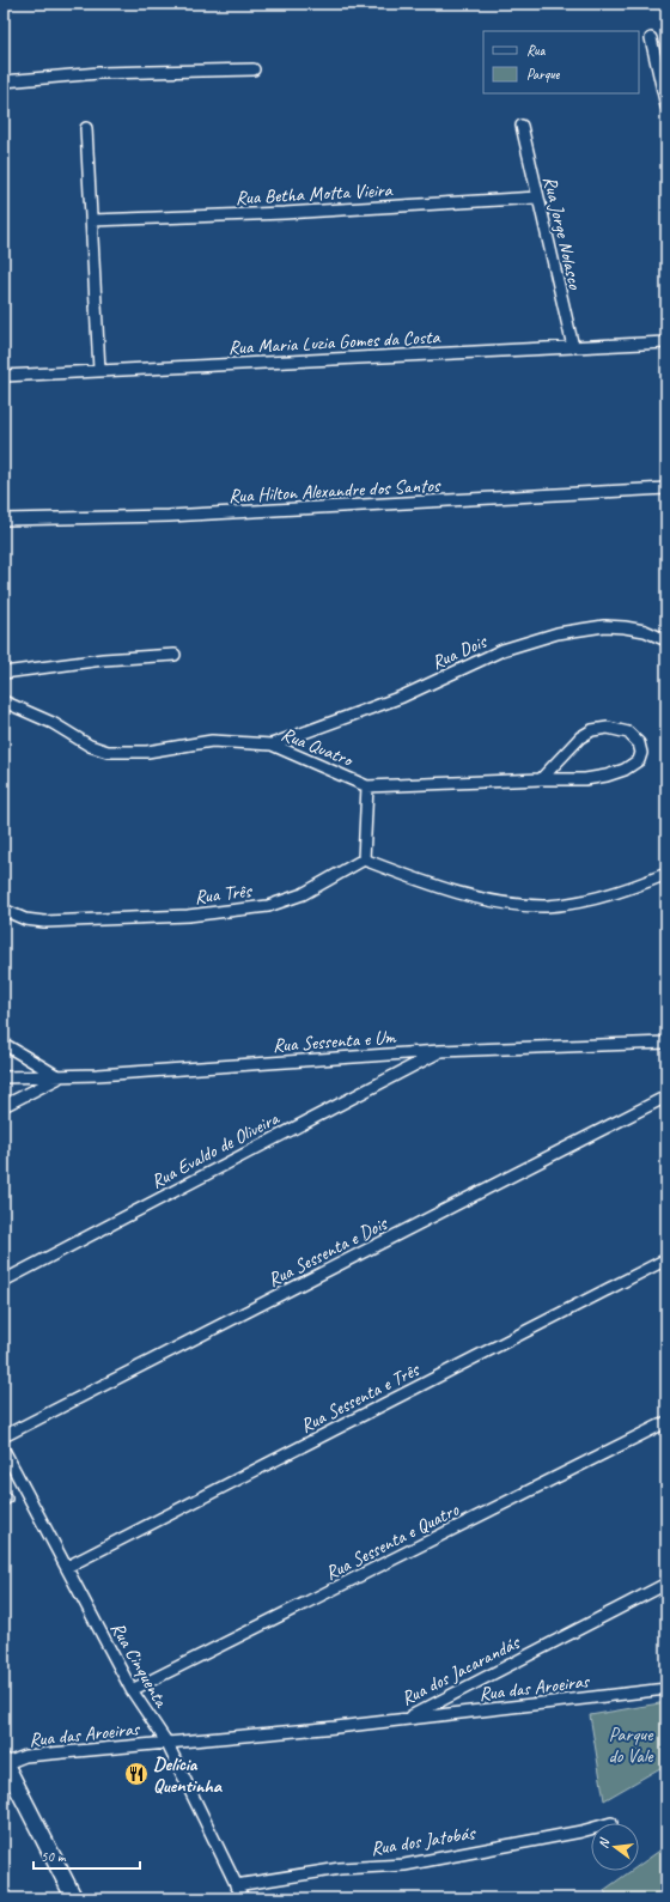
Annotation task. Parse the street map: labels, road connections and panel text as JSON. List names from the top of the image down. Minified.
{"streets":{"street":["Rua Betha Motta Vieira","Rua Jorge Nolasco","Rua Maria Luzia Gomes da Costa","Rua Hilton Alexandre dos Santos","Rua Dois","Rua Quatro","Rua Três","Rua Sessenta e Um","Rua Evaldo de Oliveira","Rua Sessenta e Dois","Rua Sessenta e Três","Rua Sessenta e Quatro","Rua Cinquenta","Rua dos Jacarandás","Rua das Aroeiras","Rua dos Jatobás"]},"crossings":[["Rua Betha Motta Vieira","Rua Jorge Nolasco"],["Rua Jorge Nolasco","Rua Maria Luzia Gomes da Costa"],["Rua Dois","Rua Quatro"],["Rua Sessenta e Um","Rua Evaldo de Oliveira"],["Rua Sessenta e Três","Rua Cinquenta"],["Rua Sessenta e Quatro","Rua Cinquenta"],["Rua Cinquenta","Rua dos Jacarandás"],["Rua Cinquenta","Rua das Aroeiras"],["Rua Cinquenta","Rua dos Jatobás"],["Rua dos Jacarandás","Rua das Aroeiras"]],"parks":["Parque do Vale"],"places":{"restaurant":["Delícia Quentinha"]},"legend":["Rua","Parque"],"scale_bar":"50 m","north":"left"}
